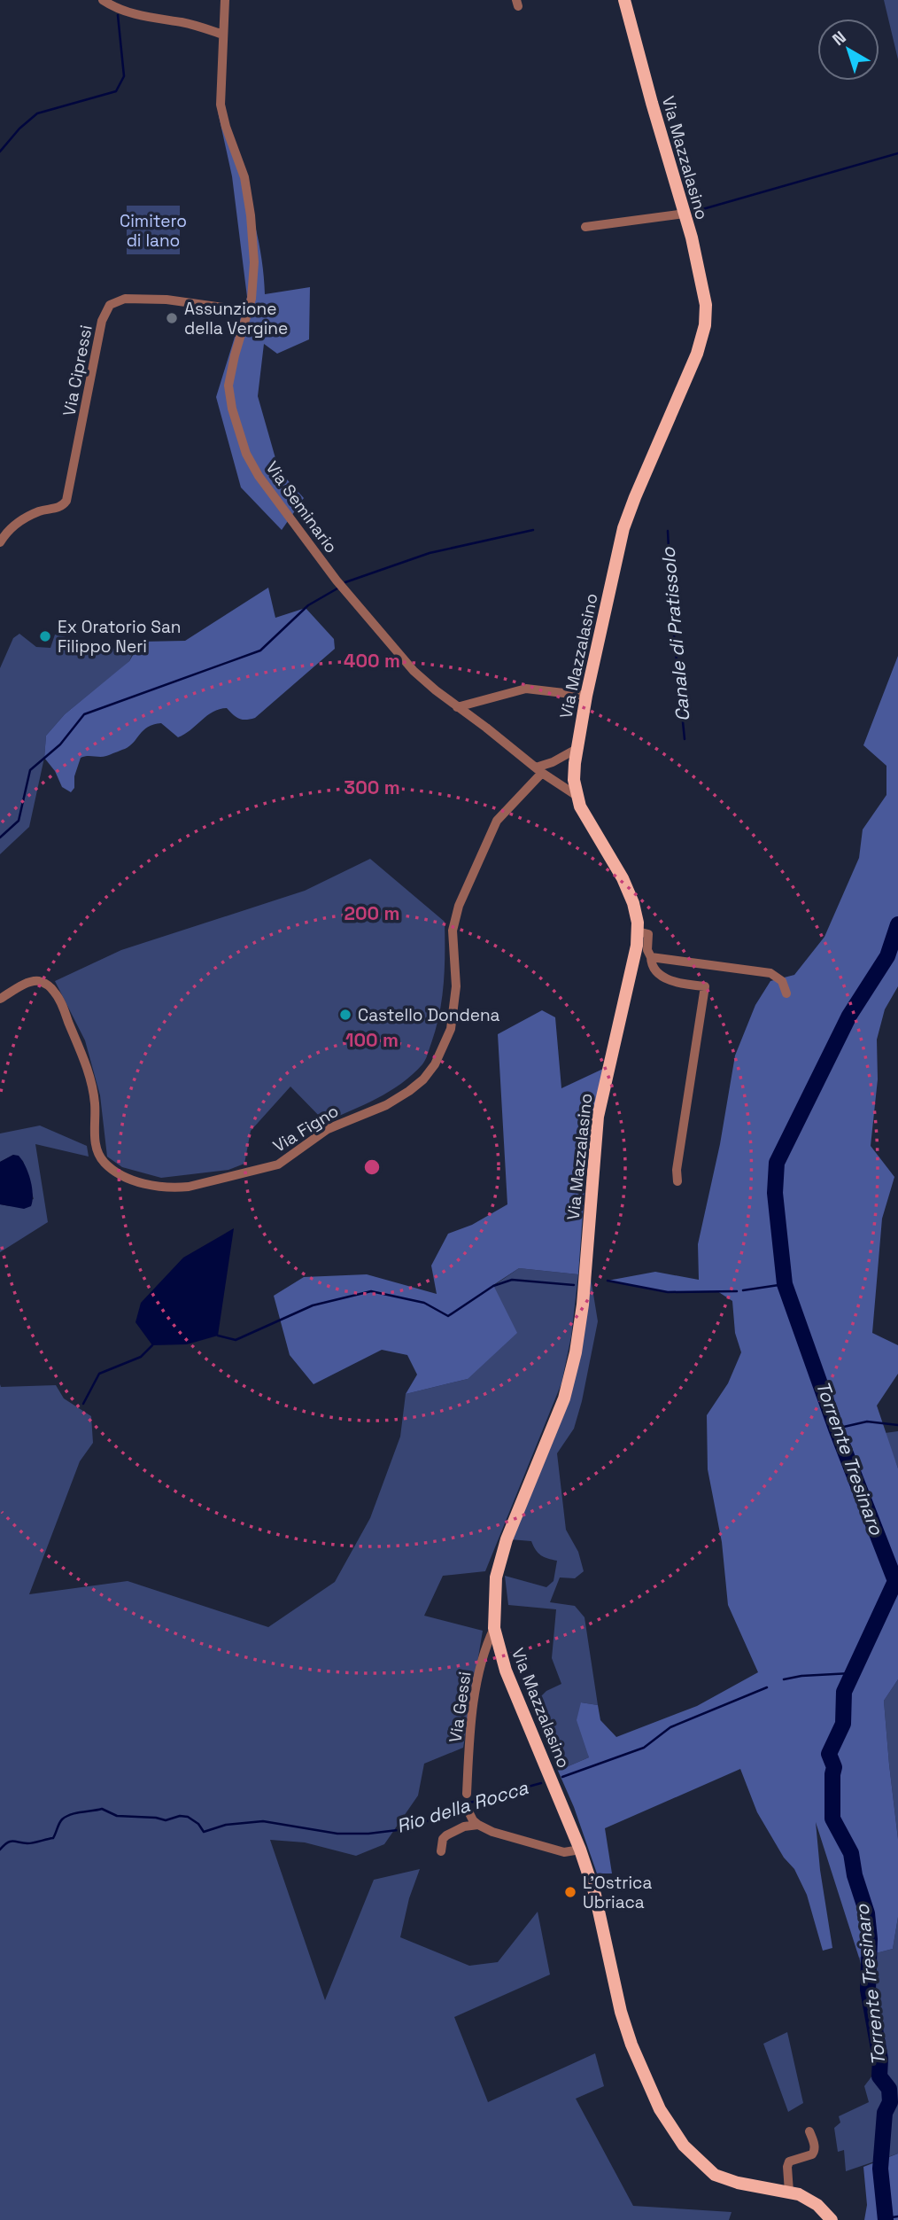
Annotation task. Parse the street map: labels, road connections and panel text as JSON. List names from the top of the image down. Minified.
{"streets":{"main road":["Via Mazzalasino"],"street":["Via Cipressi","Via Seminario","Via Figno","Via Gessi"]},"crossings":[["Via Mazzalasino","Via Seminario"],["Via Mazzalasino","Via Gessi"],["Via Cipressi","Via Seminario"],["Via Seminario","Via Figno"]],"water":["Canale di Pratissolo","Torrente Tresinaro","Rio della Rocca"],"parks":["Cimitero di Iano"],"places":["Assunzione della Vergine","Ex Oratorio San Filippo Neri","Castello Dondena","L’Ostrica Ubriaca"],"north":"top left","rings":["400 m","300 m","200 m","100 m"]}
